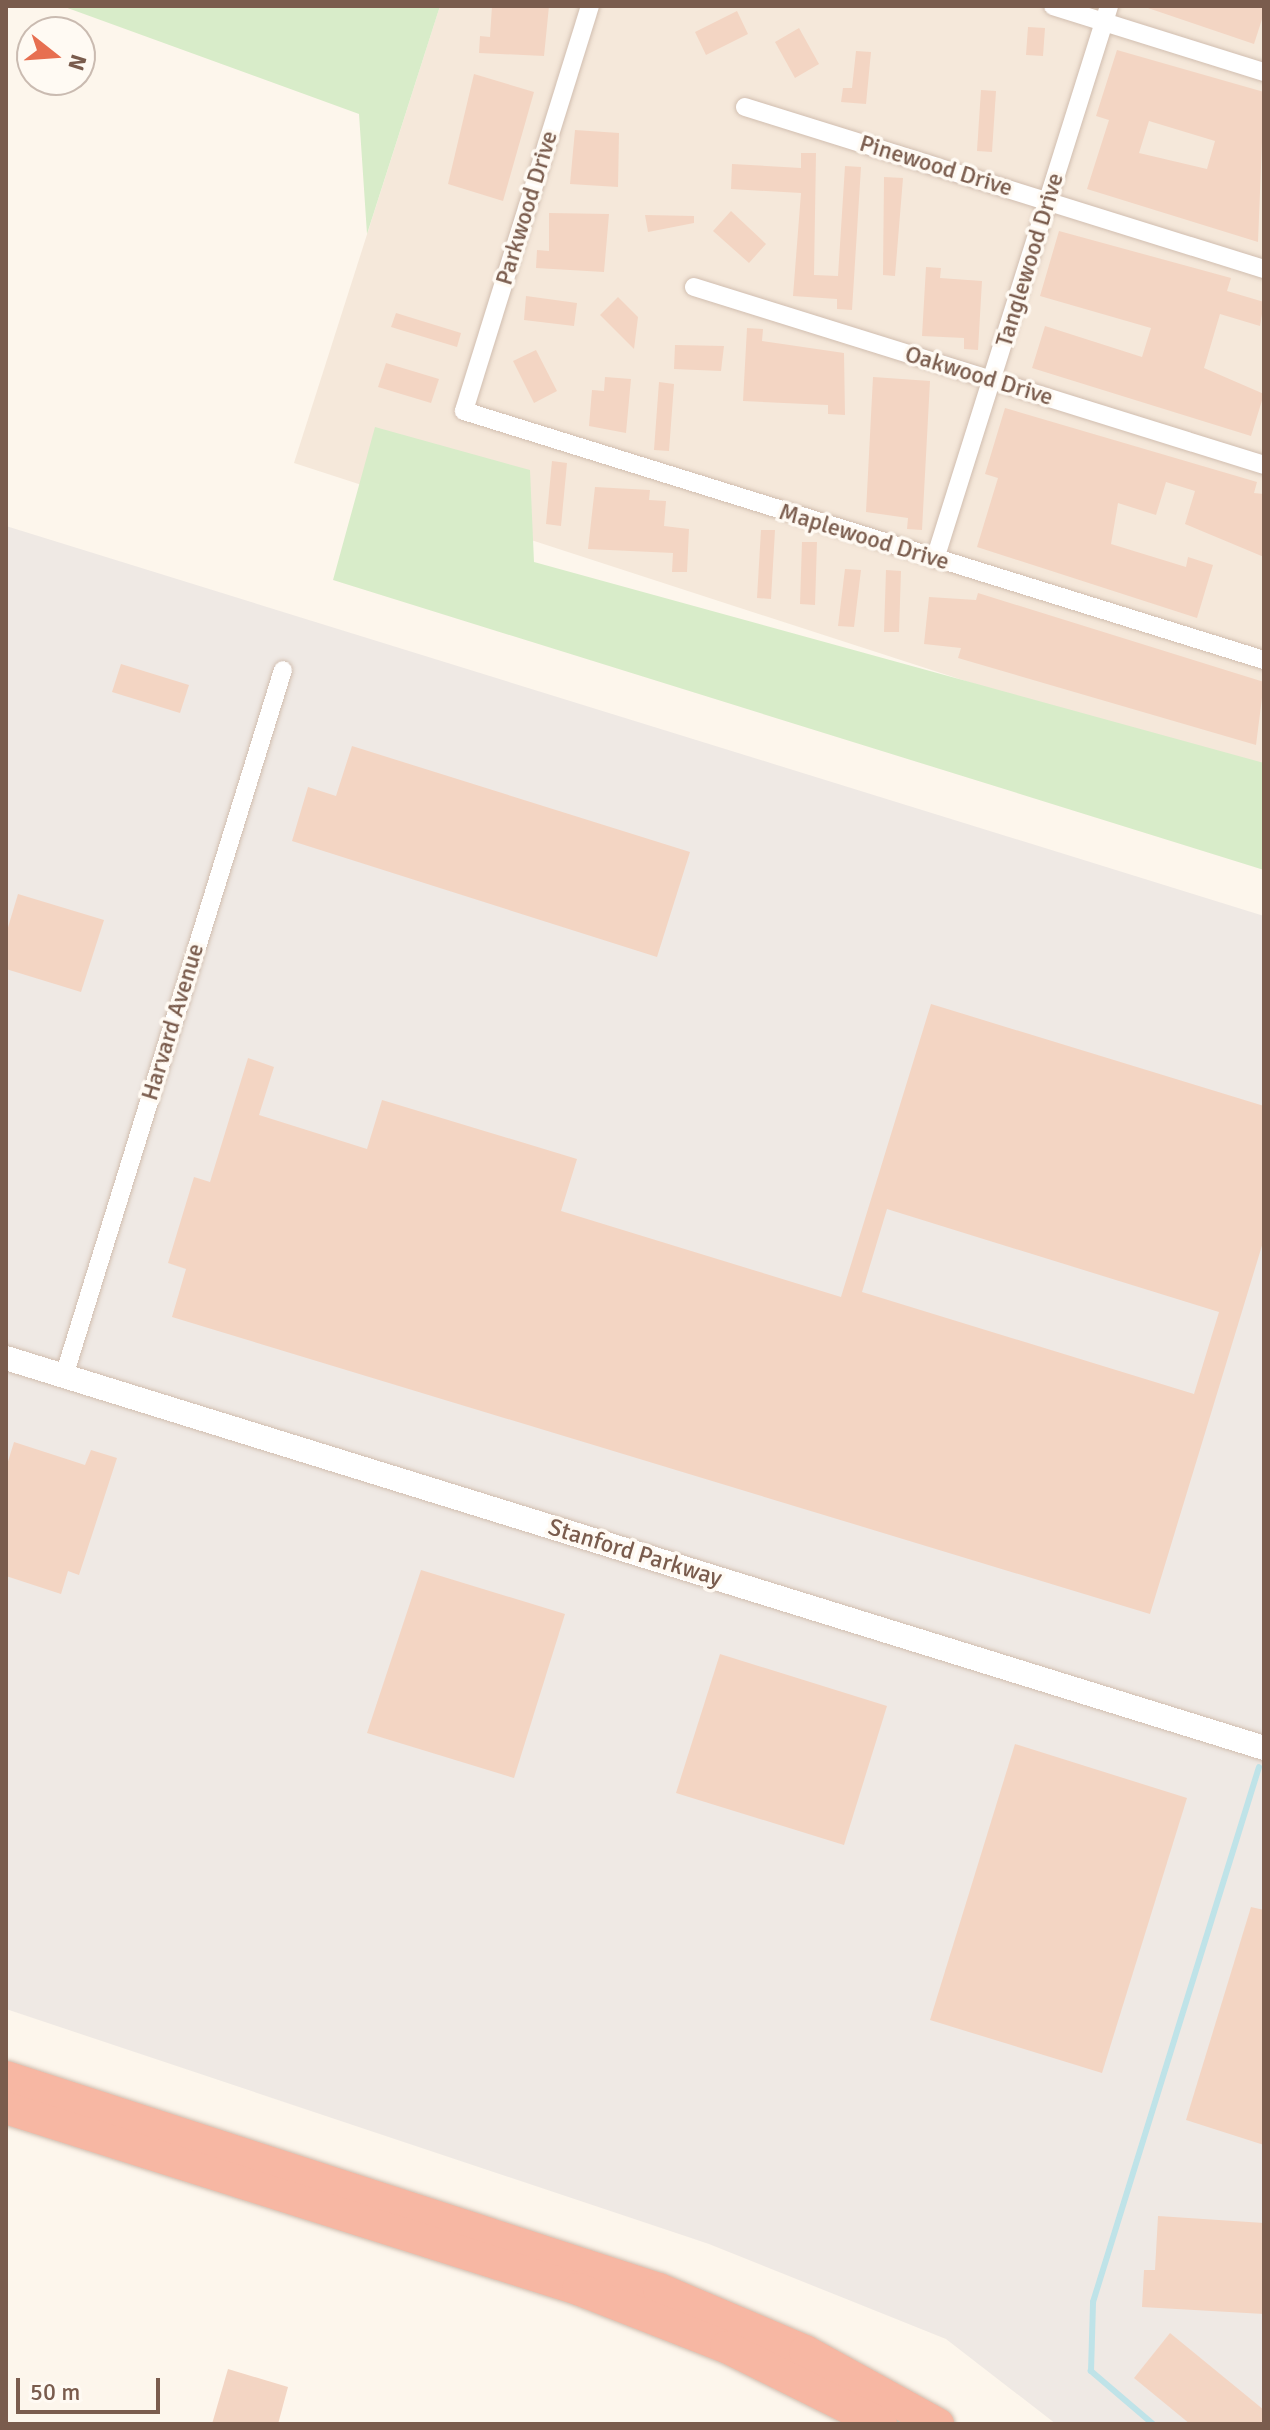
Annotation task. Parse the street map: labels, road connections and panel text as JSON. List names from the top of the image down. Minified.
{"streets":{"street":["Pinewood Drive","Parkwood Drive","Tanglewood Drive","Oakwood Drive","Maplewood Drive","Harvard Avenue","Stanford Parkway"]},"crossings":[["Pinewood Drive","Tanglewood Drive"],["Parkwood Drive","Maplewood Drive"],["Tanglewood Drive","Oakwood Drive"],["Tanglewood Drive","Maplewood Drive"],["Harvard Avenue","Stanford Parkway"]],"scale_bar":"50 m","north":"right"}
